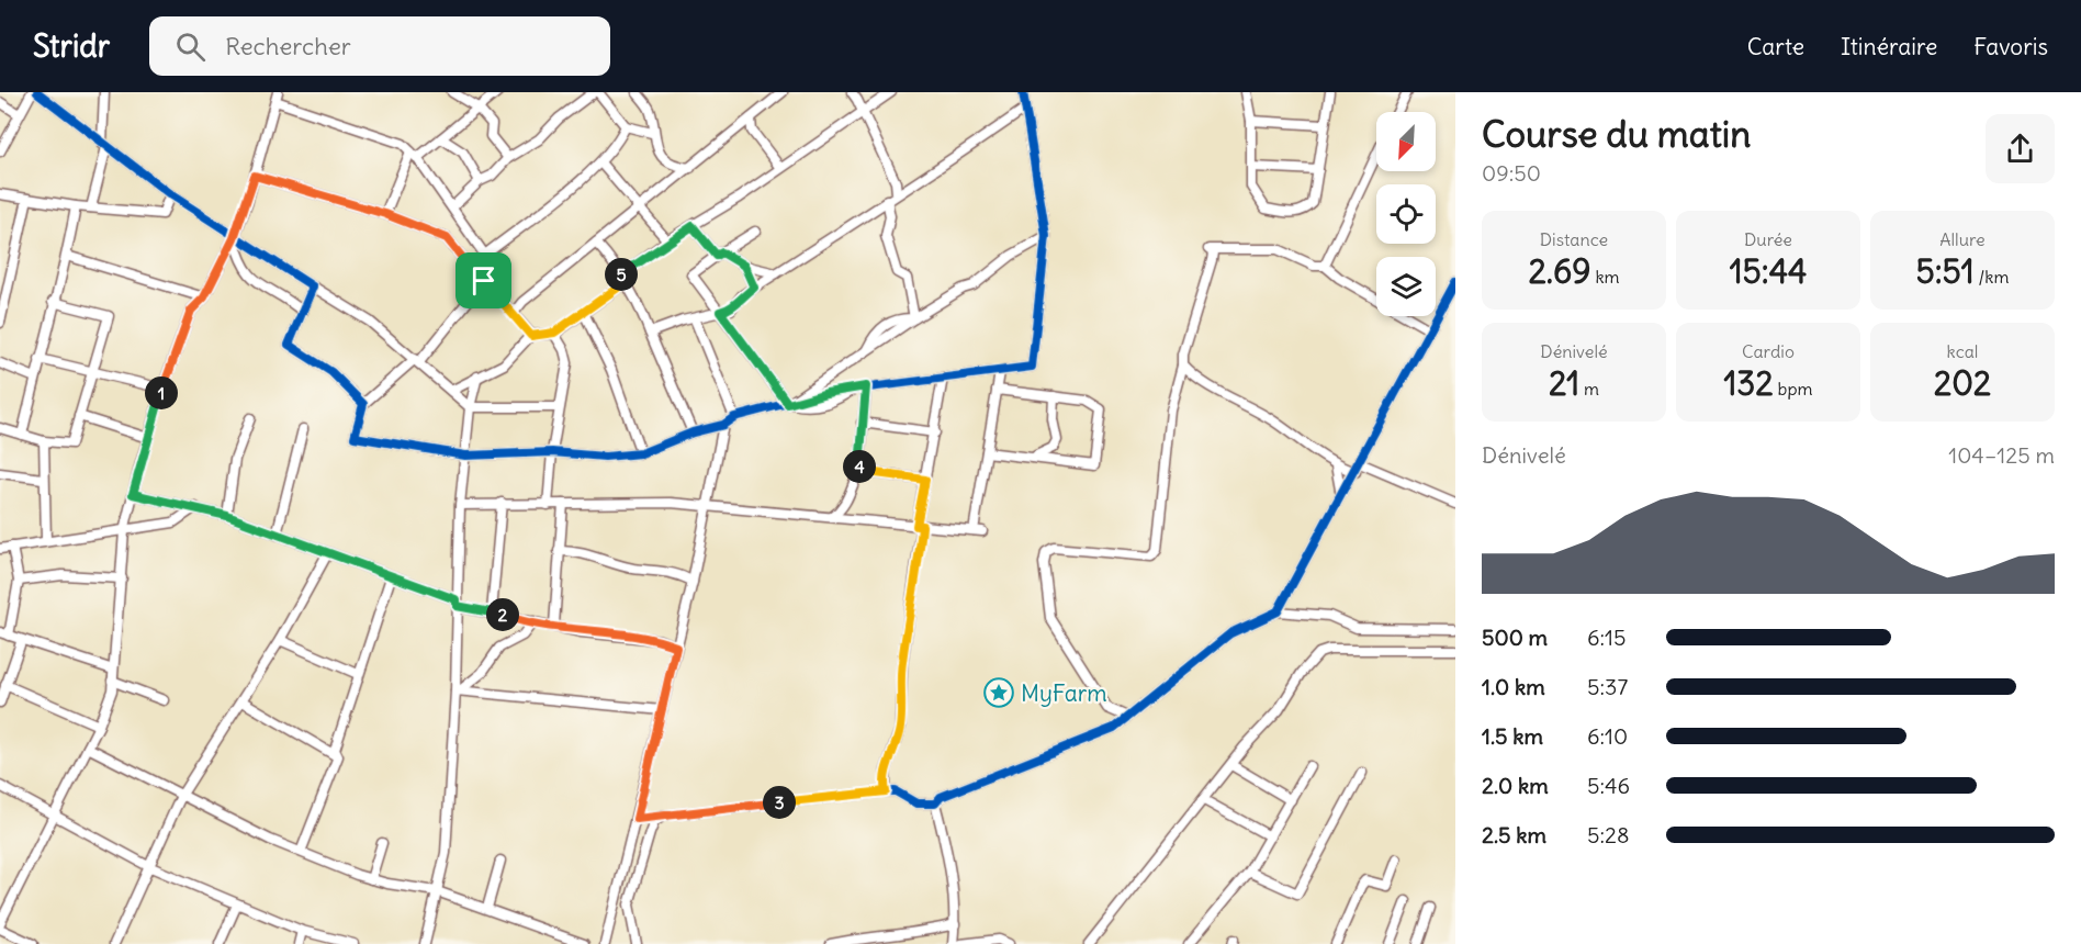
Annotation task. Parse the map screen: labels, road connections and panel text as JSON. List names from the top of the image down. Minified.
{"places":{"place":["MyFarm"]},"north":"bottom left","page":{"header":"Stridr","search":"Rechercher","nav":["Carte","Itinéraire","Favoris"],"heading":["Course du matin","09:50"],"stats":[["Distance","2.69 km"],["Durée","15:44"],["Allure","5:51 /km"],["Dénivelé","21 m"],["Cardio","132 bpm"],["kcal","202"]],"pins":["5","1","4","2","3"],"chart":["Dénivelé","104–125 m"],"list":[{"name":"500 m","note":"6:15"},{"name":"1.0 km","note":"5:37"},{"name":"1.5 km","note":"6:10"},{"name":"2.0 km","note":"5:46"},{"name":"2.5 km","note":"5:28"}]}}
